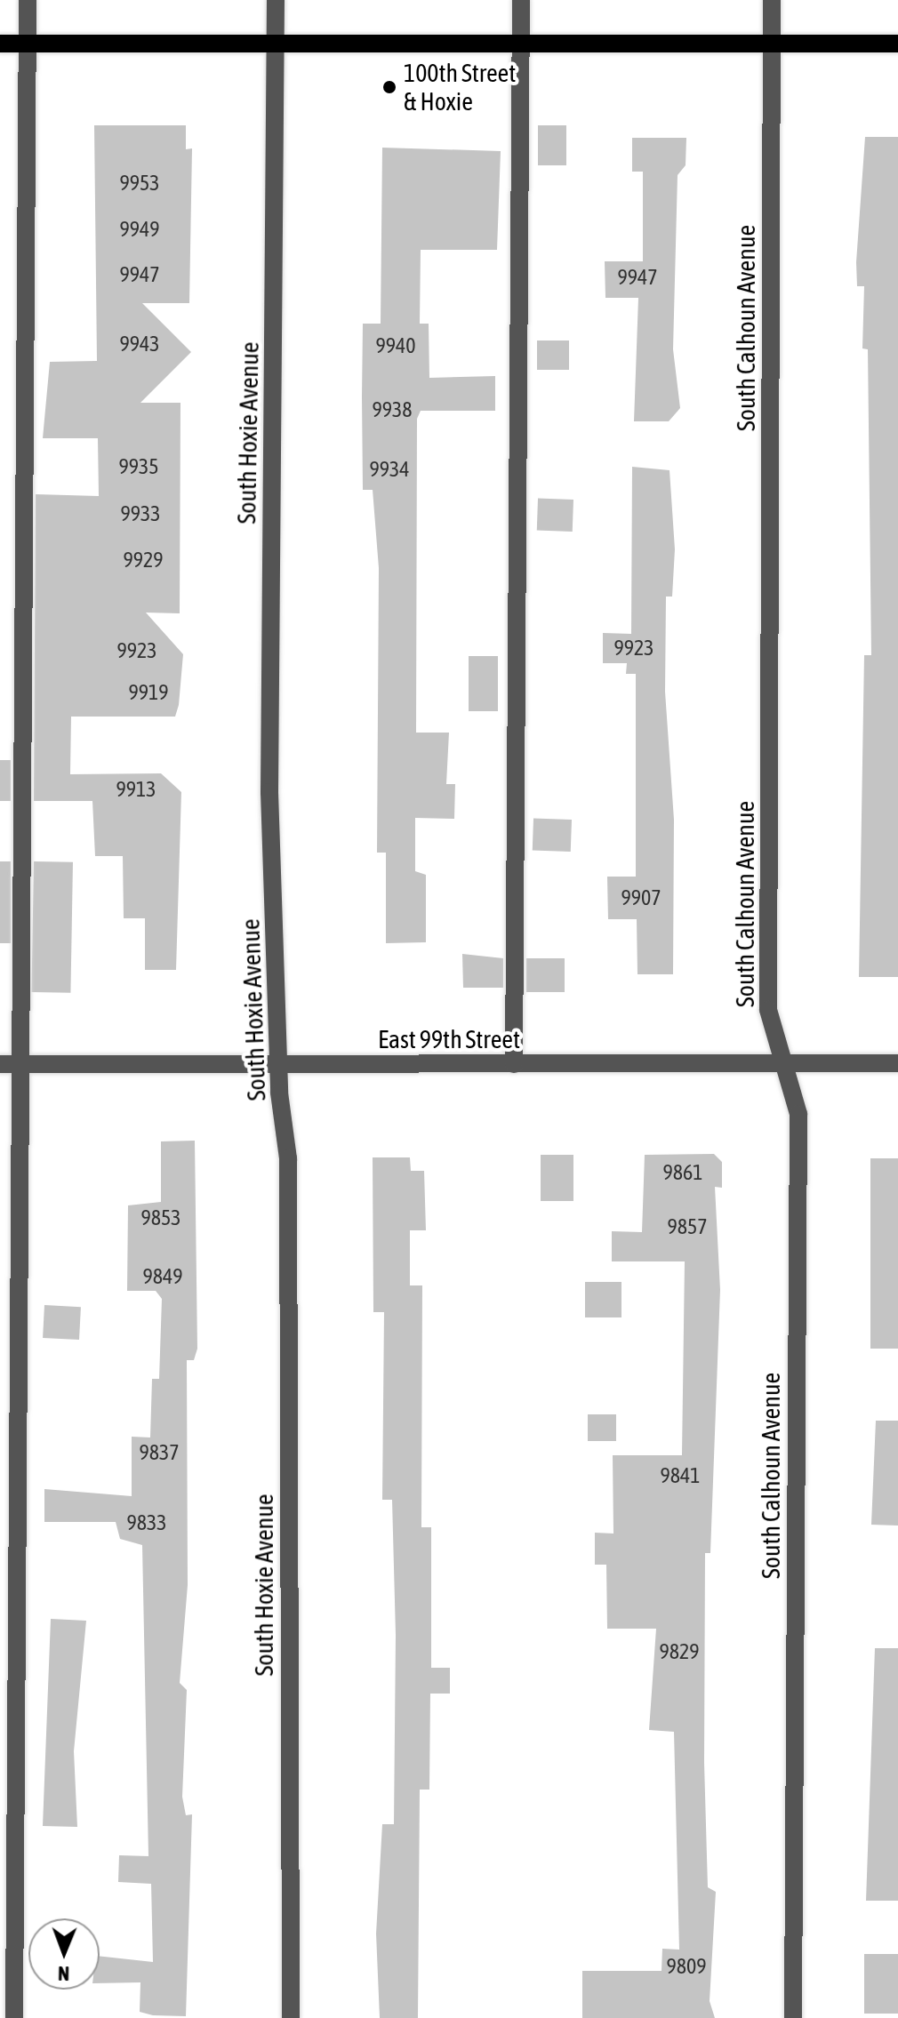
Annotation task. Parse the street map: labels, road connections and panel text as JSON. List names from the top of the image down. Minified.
{"streets":{"street":["South Calhoun Avenue","South Hoxie Avenue","East 99th Street"]},"crossings":[["South Calhoun Avenue","East 99th Street"],["South Hoxie Avenue","East 99th Street"]],"places":["100th Street & Hoxie"],"house_numbers":["9953","9949","9947","9947","9943","9940","9938","9935","9934","9933","9929","9923","9923","9919","9913","9907","9861","9853","9857","9849","9837","9841","9833","9829","9809"],"north":"bottom"}
